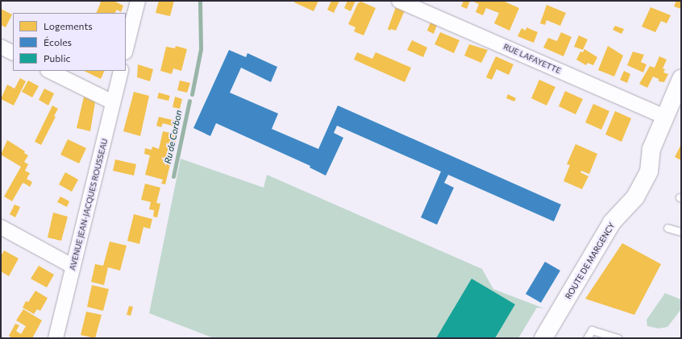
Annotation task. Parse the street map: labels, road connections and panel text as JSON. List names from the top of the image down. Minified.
{"streets":{"main road":["ROUTE DE MARGENCY"],"street":["RUE LAFAYETTE","AVENUE JEAN-JACQUES ROUSSEAU"]},"crossings":[["RUE LAFAYETTE","ROUTE DE MARGENCY"]],"water":["Ru de Corbon"],"legend":["Logements","Écoles","Public"]}
